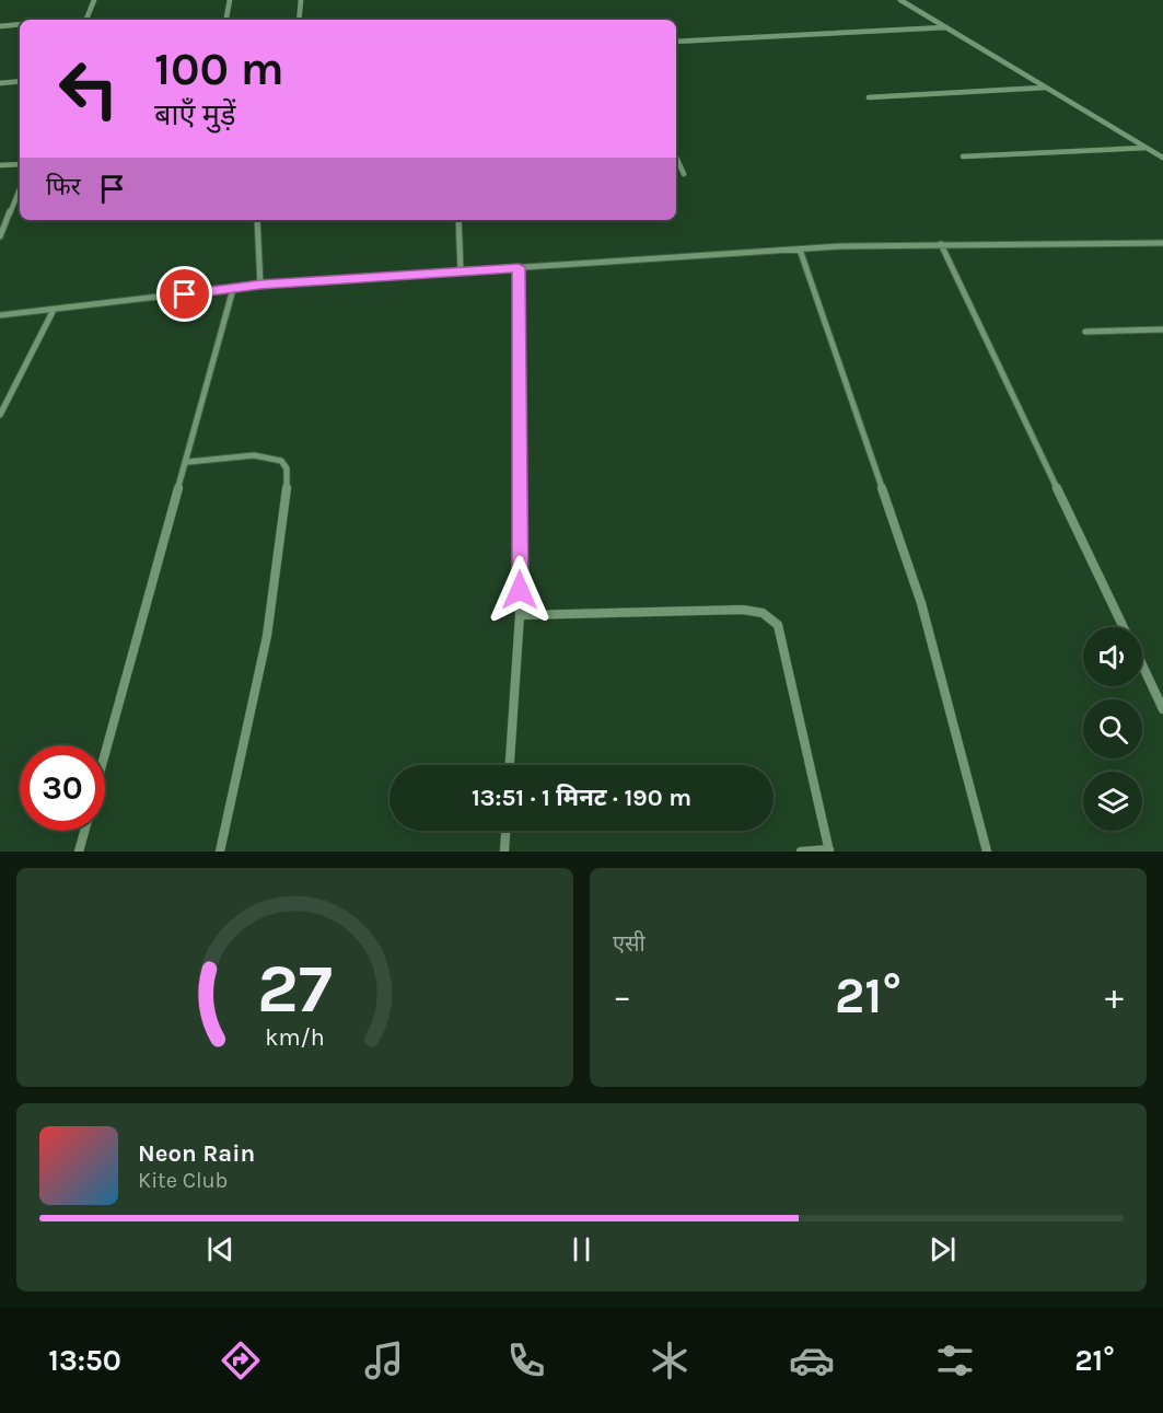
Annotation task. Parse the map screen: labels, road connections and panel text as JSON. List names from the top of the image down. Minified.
{"page":{"turn":["100 m","बाएँ मुड़ें"],"then":"फिर","limit":"30","trip":"13:51 · 1 मिनट · 190 m","tile":"एसी","heat":["−","21°","+"],"song":["Neon Rain","Kite Club"],"tabs":["13:50","21°"],"gauge":["27","km/h"]}}
